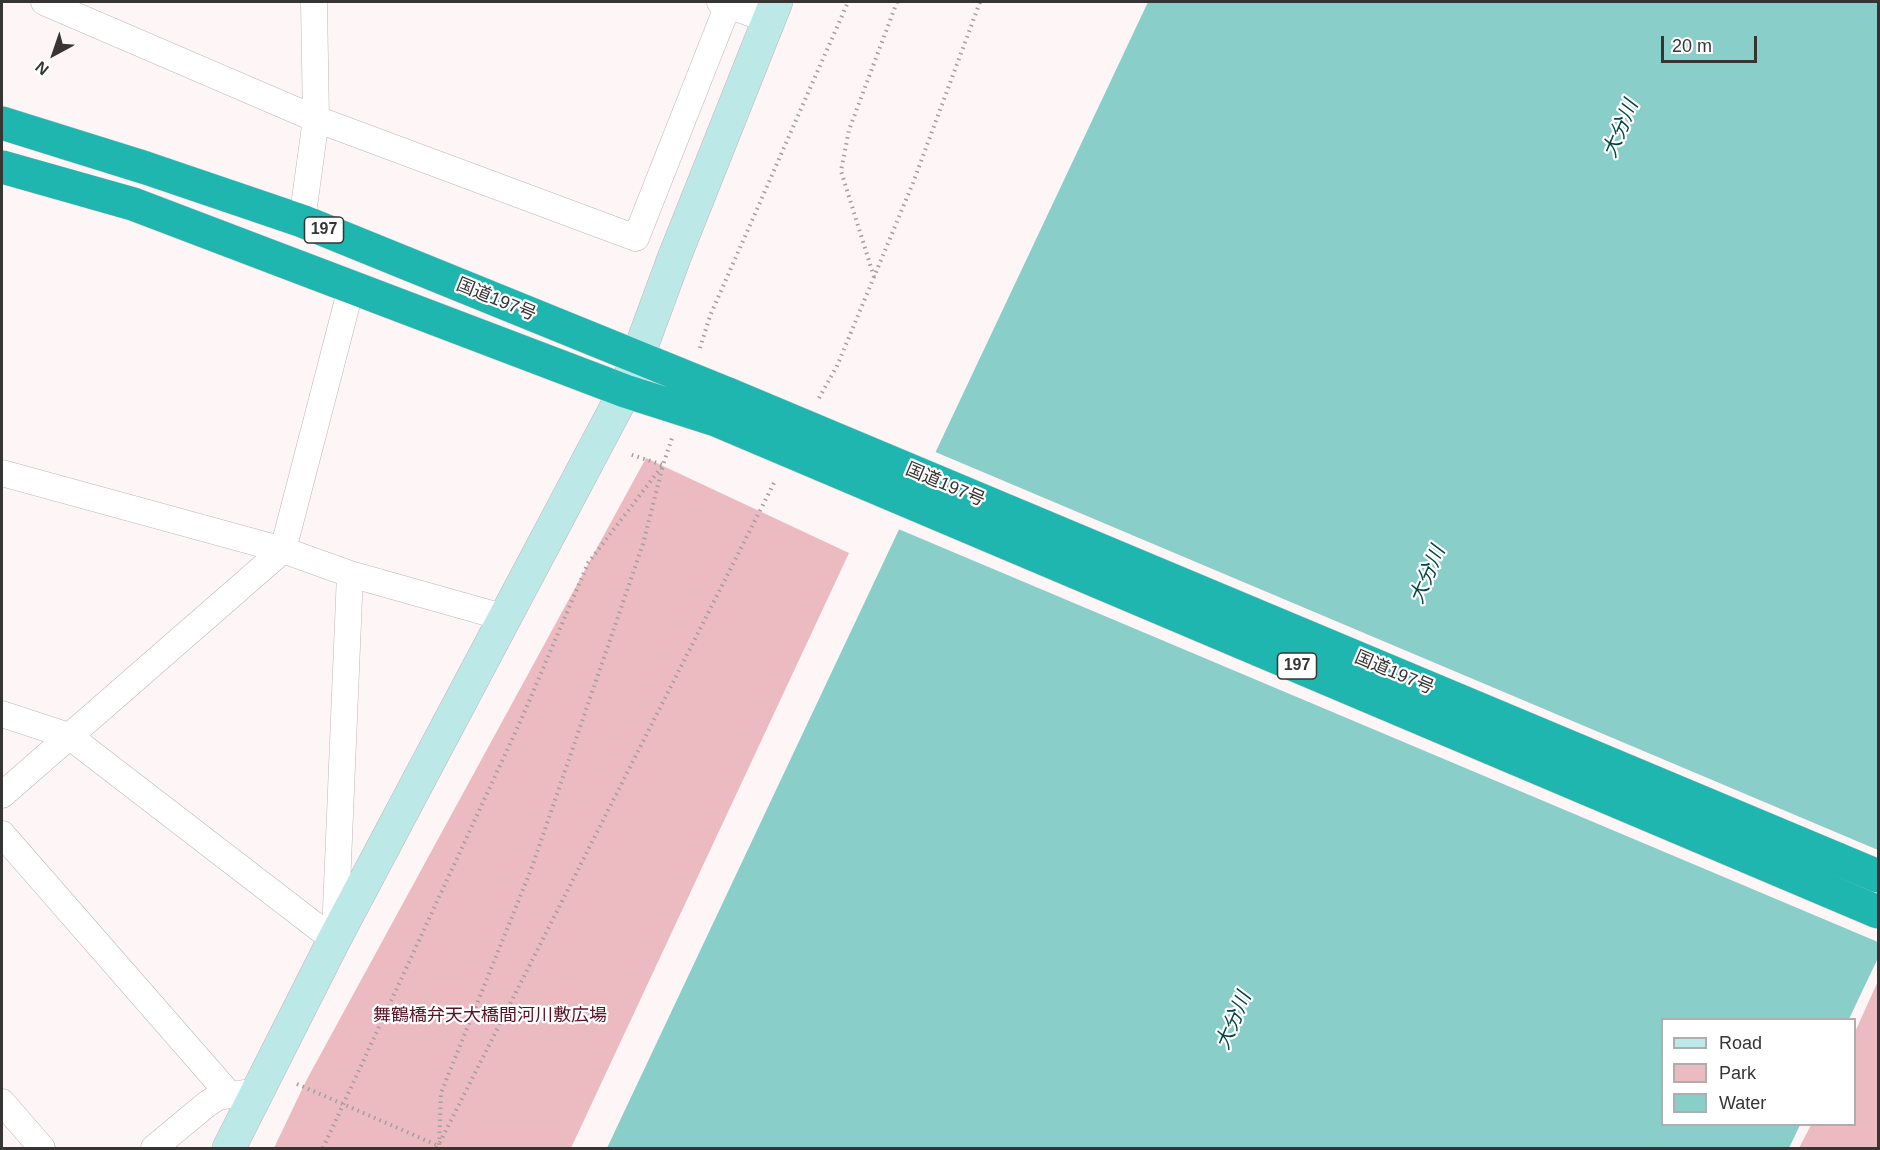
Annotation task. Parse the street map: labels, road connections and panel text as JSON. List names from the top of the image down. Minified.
{"streets":{"highway":["197","国道197号"]},"water":["大分川"],"parks":["舞鶴橋弁天大橋間河川敷広場"],"legend":["Road","Park","Water"],"scale_bar":"20 m","north":"bottom left"}
